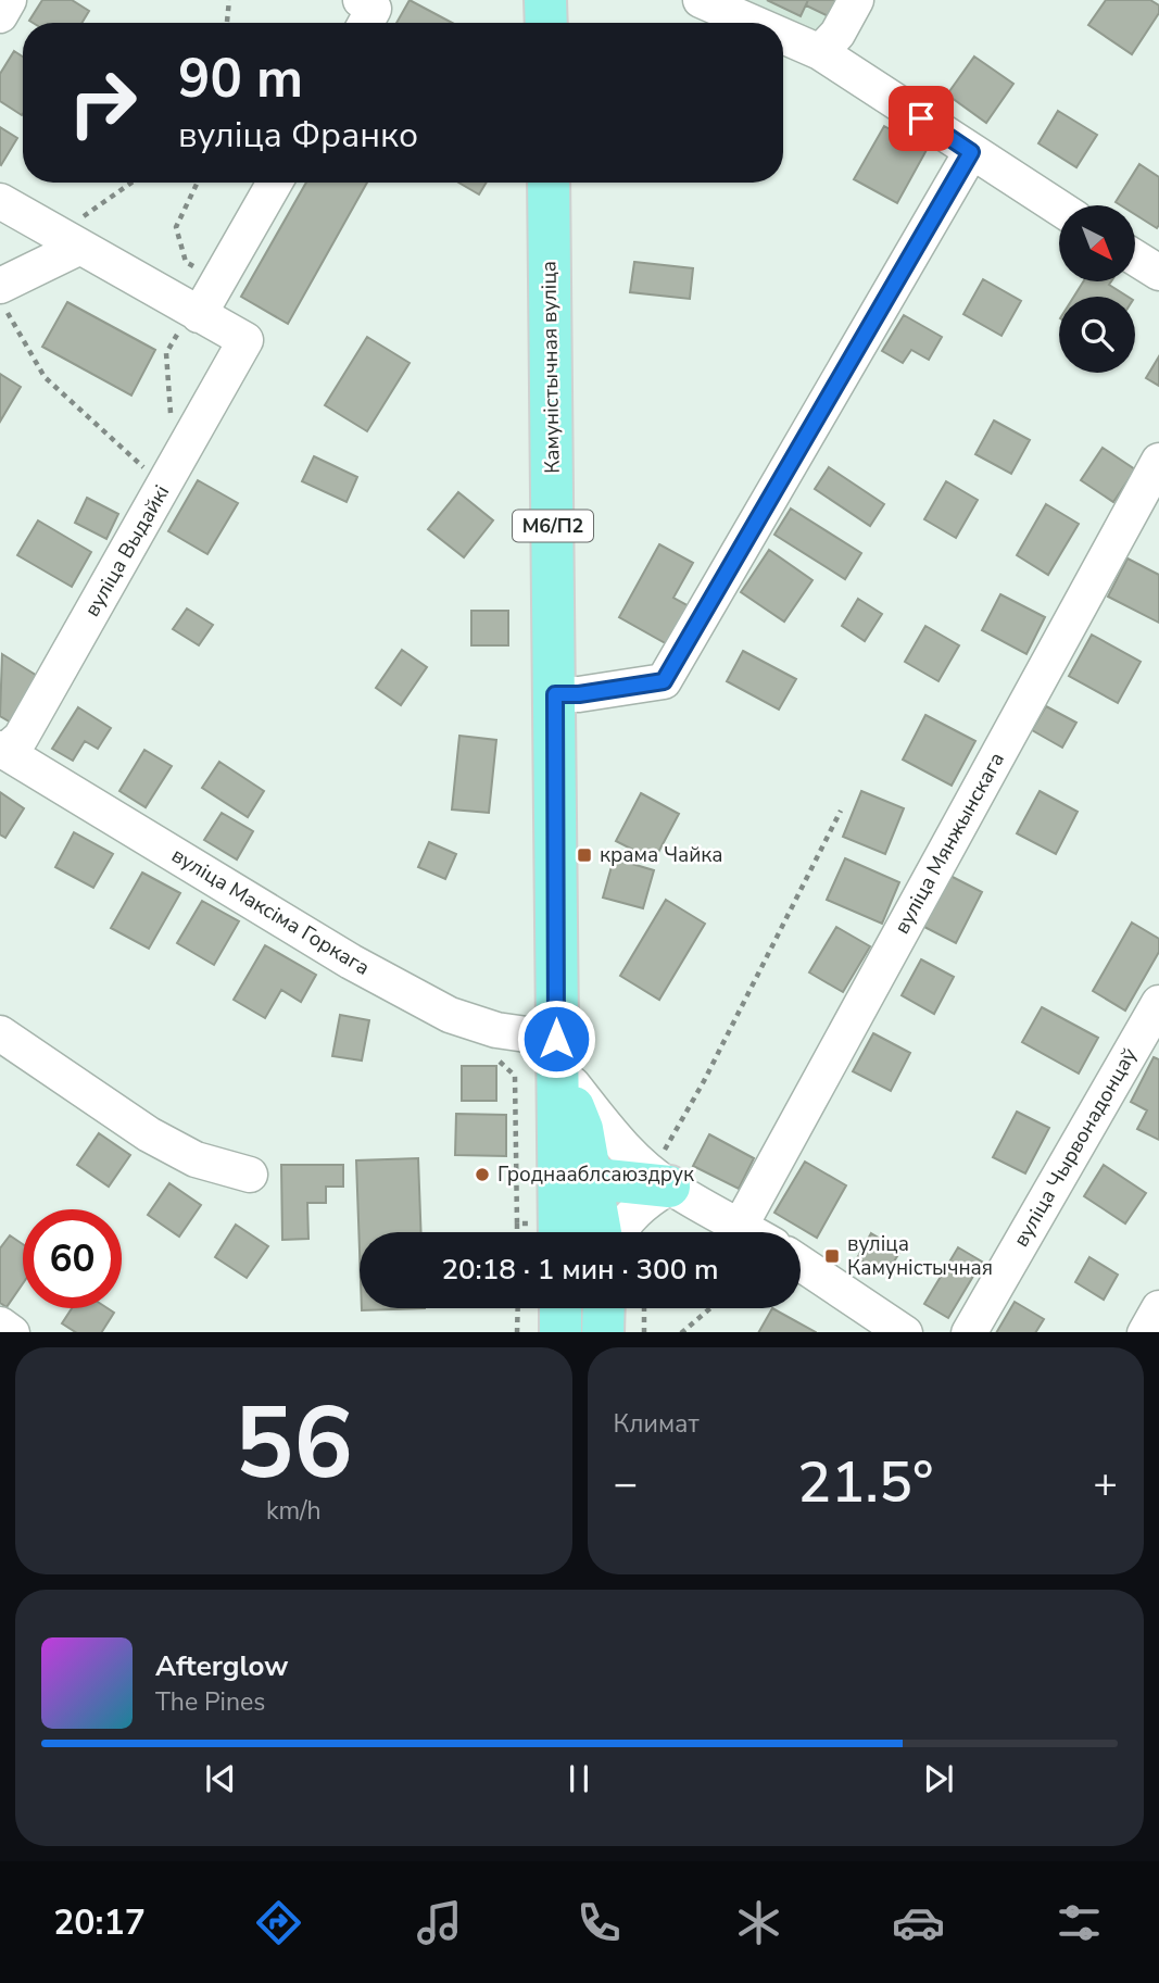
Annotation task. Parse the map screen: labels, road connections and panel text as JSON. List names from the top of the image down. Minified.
{"streets":{"main road":["Камуністычная вуліца","М6/П2"],"street":["вуліца Выдайкі","вуліца Мянжынскага","вуліца Максіма Горкага","вуліца Чырвонадонцаў"]},"crossings":[["Камуністычная вуліца","М6/П2"],["Камуністычная вуліца","вуліца Максіма Горкага"],["вуліца Выдайкі","вуліца Максіма Горкага"]],"places":{"transit":["крама Чайка","вуліца Камуністычная"],"other":["Гроднааблсаюздрук"]},"north":"bottom right","page":{"turn":["90 m","вуліца Франко"],"limit":"60","trip":"20:18 · 1 мин · 300 m","tile":[["56","km/h"],"Климат"],"heat":["−","21.5°","+"],"song":["Afterglow","The Pines"],"tabs":"20:17"}}
